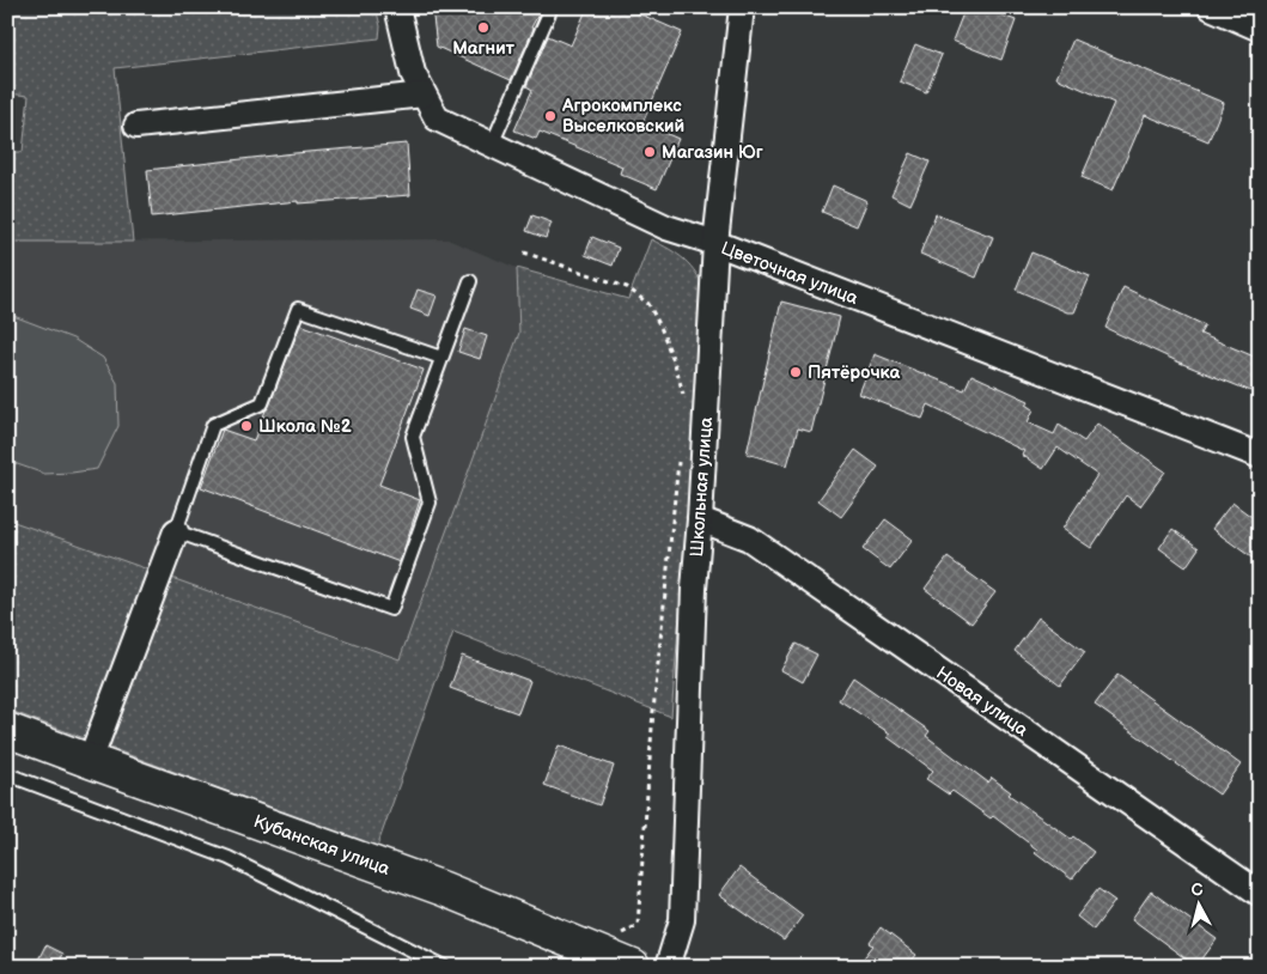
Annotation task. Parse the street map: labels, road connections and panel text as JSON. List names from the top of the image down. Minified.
{"streets":{"main road":["Кубанская улица"],"street":["Цветочная улица","Школьная улица","Новая улица"]},"crossings":[["Цветочная улица","Школьная улица"],["Школьная улица","Новая улица"]],"places":["Магнит","Агрокомплекс Выселковский","Магазин Юг","Пятёрочка","Школа №2"],"north":"top"}
